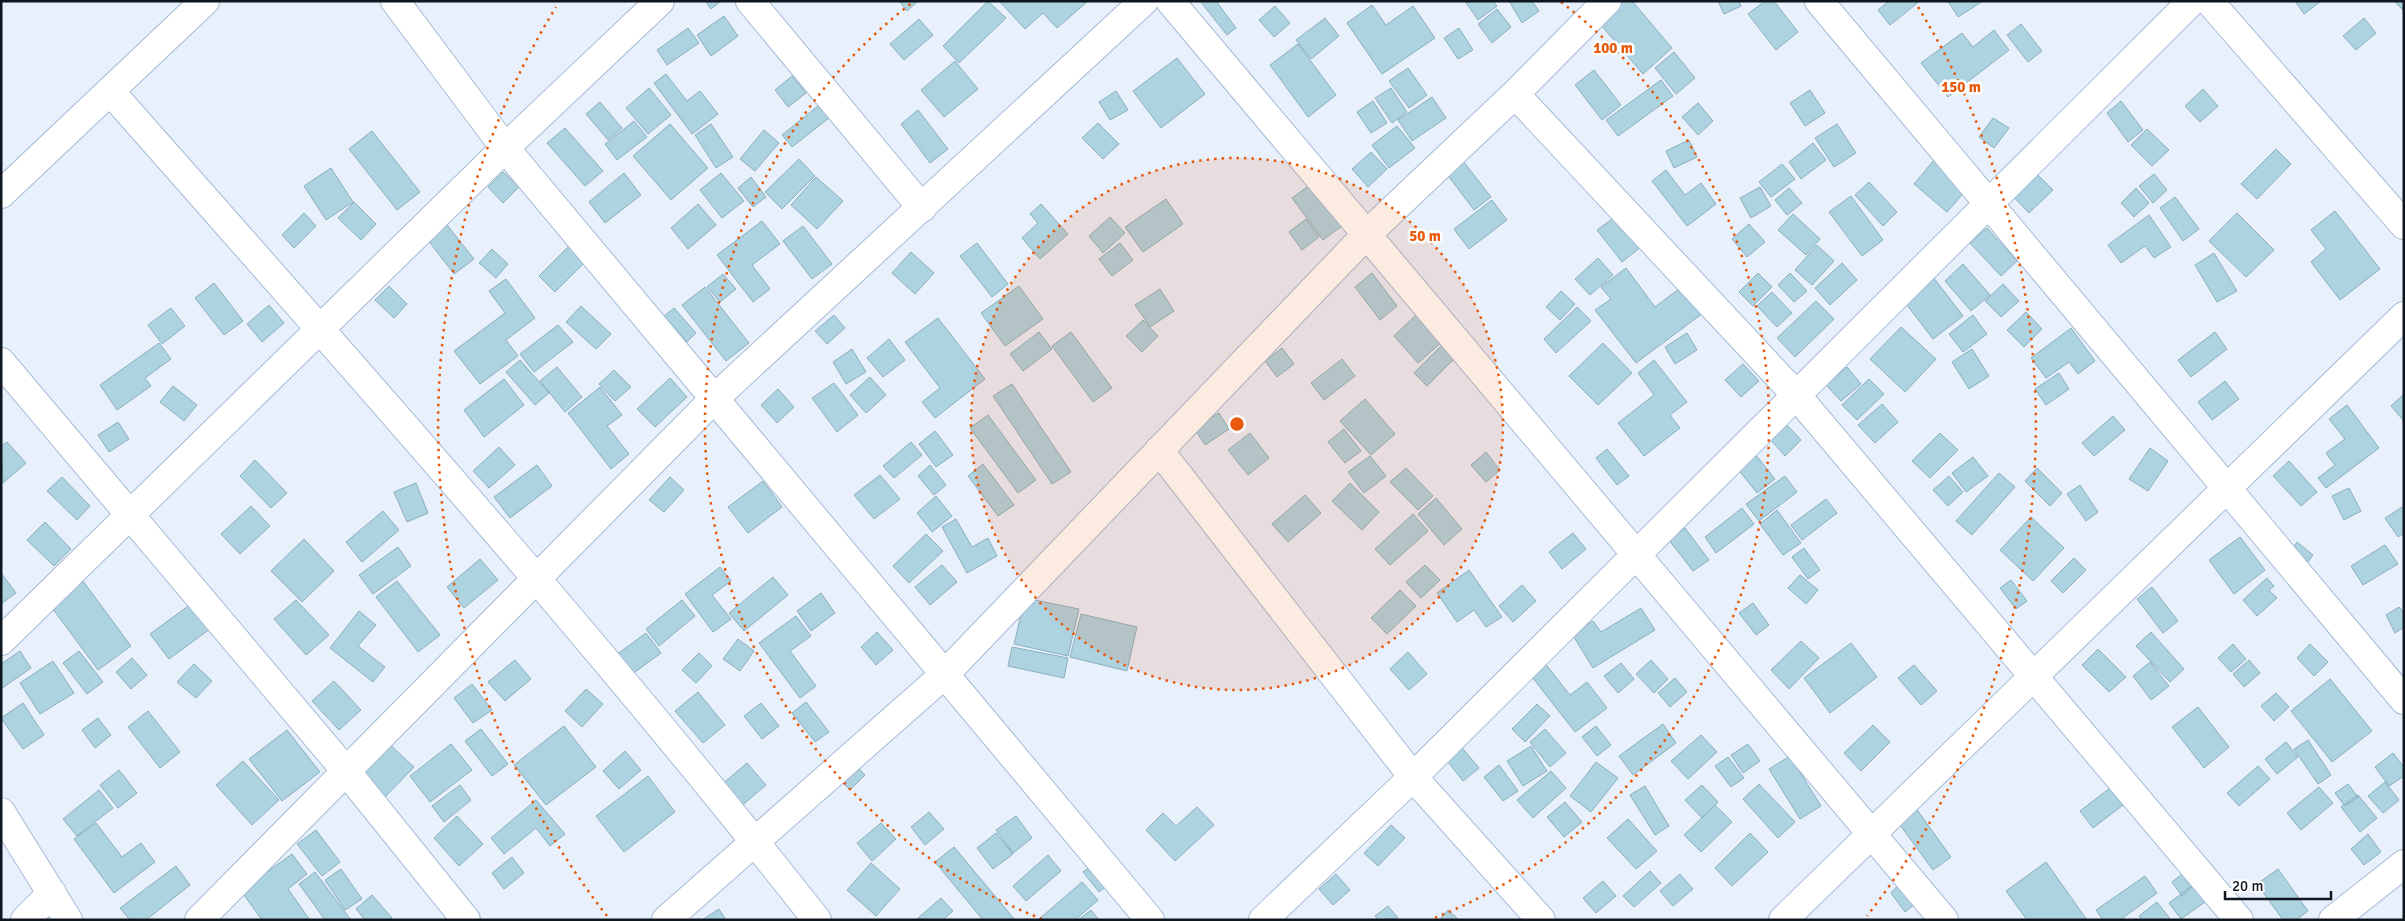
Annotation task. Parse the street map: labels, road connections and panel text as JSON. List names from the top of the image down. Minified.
{"scale_bar":"20 m","rings":["100 m","150 m","50 m"]}
